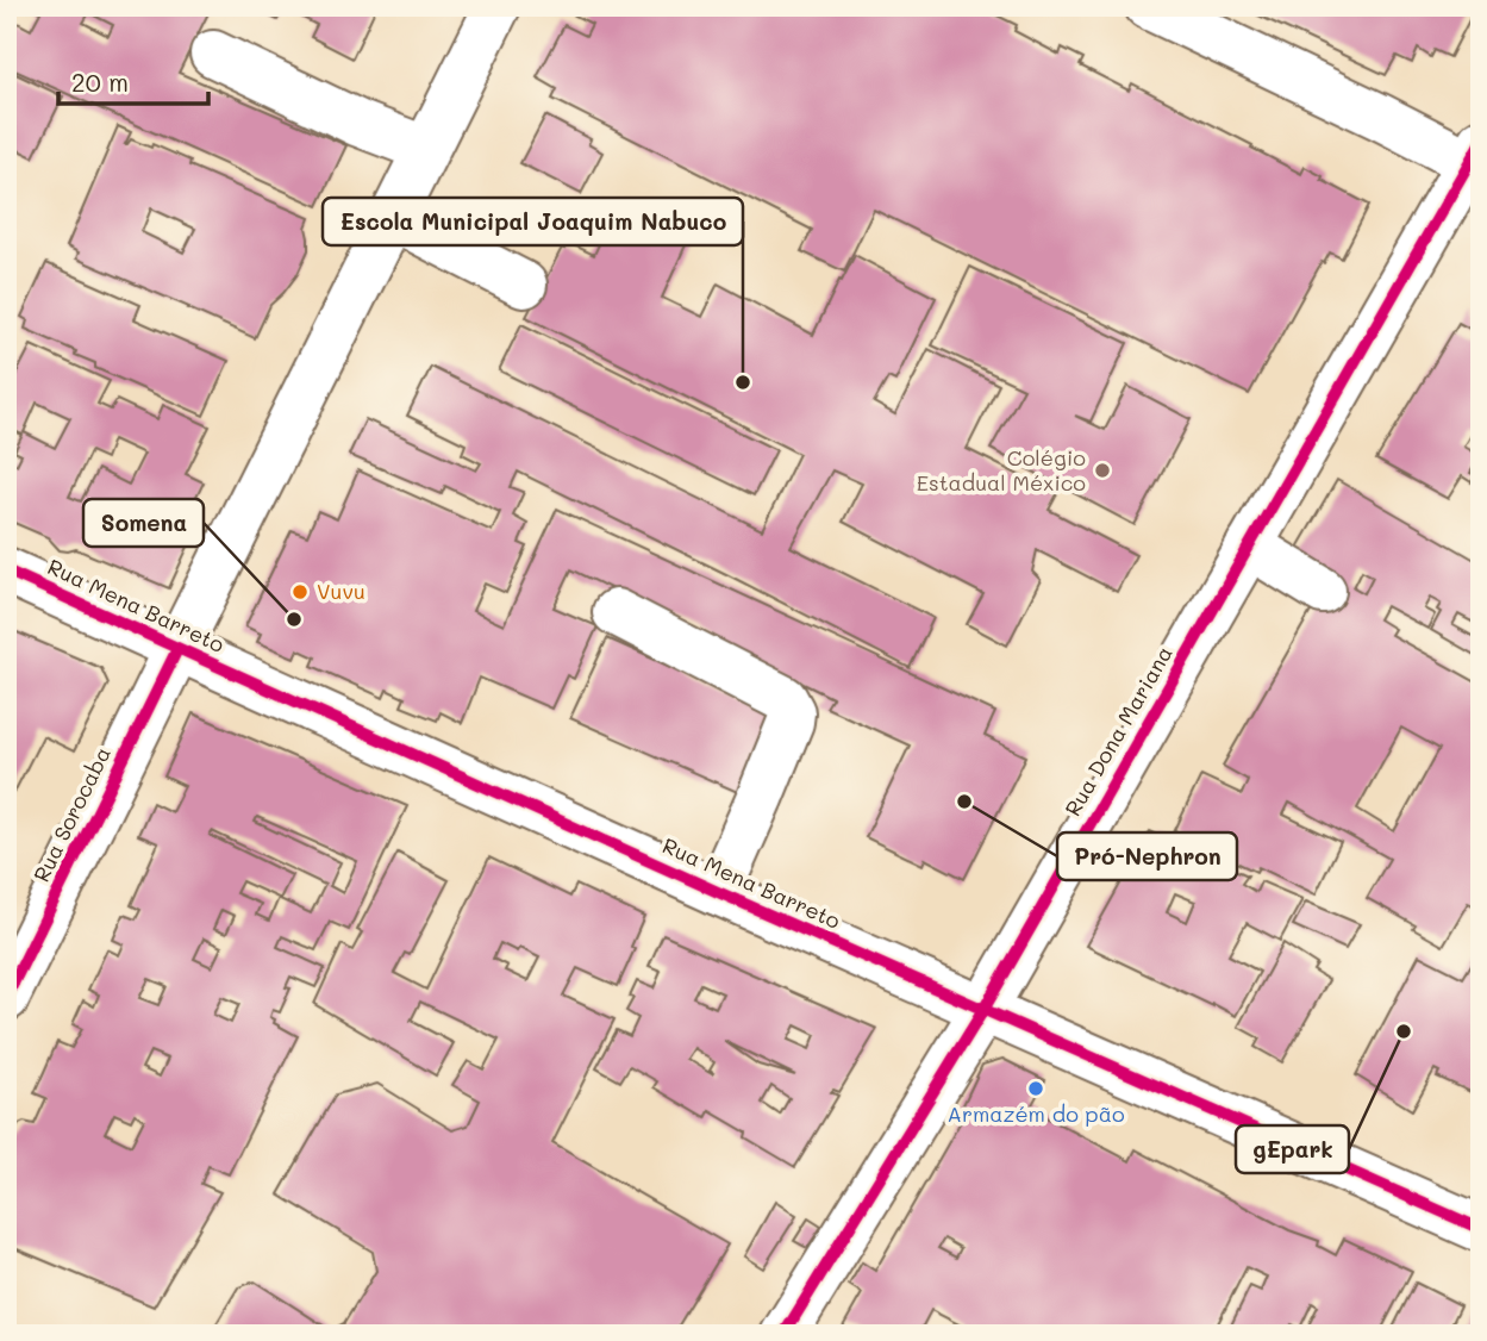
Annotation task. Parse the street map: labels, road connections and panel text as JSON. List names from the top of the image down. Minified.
{"streets":{"street":["Rua Mena Barreto","Rua Dona Mariana","Rua Sorocaba"]},"crossings":[["Rua Mena Barreto","Rua Dona Mariana"],["Rua Mena Barreto","Rua Sorocaba"]],"places":["Escola Municipal Joaquim Nabuco","Colégio Estadual México","Vuvu","Somena","Pró-Nephron","gEpark","Armazém do pão"],"scale_bar":"20 m"}
